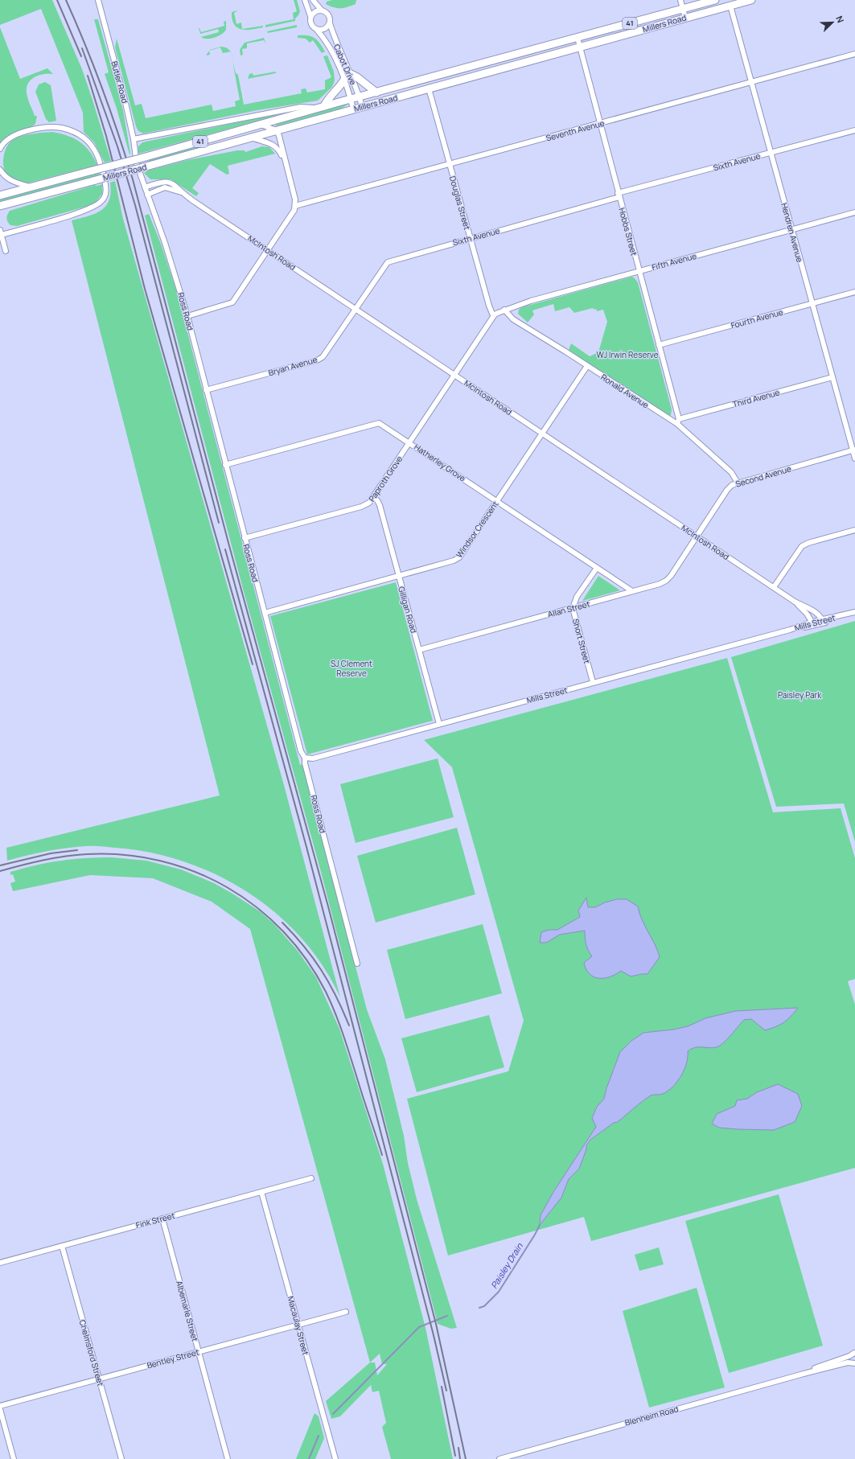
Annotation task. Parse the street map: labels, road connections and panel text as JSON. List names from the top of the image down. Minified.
{"streets":{"main road":["41","Millers Road"],"street":["Cabot Drive","Butler Road","Seventh Avenue","Sixth Avenue","Douglas Street","Hobbs Street","Hendren Avenue","McIntosh Road","Fifth Avenue","Ross Road","Fourth Avenue","Bryan Avenue","Ronald Avenue","Third Avenue","Hatherley Grove","Second Avenue","Paproth Grove","Windsor Crescent","Allan Street","Gilligan Road","Mills Street","Short Street","Fink Street","Albemarle Street","Macaulay Street","Chelmsford Street","Bentley Street","Blenheim Road"]},"crossings":[["Millers Road","Cabot Drive"],["Millers Road","Butler Road"],["Millers Road","Douglas Street"],["Millers Road","Hobbs Street"],["Millers Road","Hendren Avenue"],["Millers Road","Ross Road"],["Butler Road","Ross Road"],["Seventh Avenue","Douglas Street"],["Seventh Avenue","Hobbs Street"],["Seventh Avenue","Hendren Avenue"],["Sixth Avenue","Douglas Street"],["Sixth Avenue","Hobbs Street"],["Sixth Avenue","Hendren Avenue"],["Sixth Avenue","McIntosh Road"],["Sixth Avenue","Bryan Avenue"],["Douglas Street","Fifth Avenue"],["Douglas Street","Paproth Grove"],["Hobbs Street","Fifth Avenue"],["Hobbs Street","Fourth Avenue"],["Hobbs Street","Ronald Avenue"],["Hobbs Street","Third Avenue"],["Hendren Avenue","Fifth Avenue"],["Hendren Avenue","Fourth Avenue"],["Hendren Avenue","Third Avenue"],["Hendren Avenue","Second Avenue"],["McIntosh Road","Ross Road"],["McIntosh Road","Bryan Avenue"],["McIntosh Road","Second Avenue"],["McIntosh Road","Paproth Grove"],["McIntosh Road","Windsor Crescent"],["McIntosh Road","Allan Street"],["McIntosh Road","Mills Street"],["Fifth Avenue","Ronald Avenue"],["Fifth Avenue","Paproth Grove"],["Ross Road","Bryan Avenue"],["Ross Road","Hatherley Grove"],["Ross Road","Paproth Grove"],["Ross Road","Windsor Crescent"],["Ross Road","Mills Street"],["Ronald Avenue","Third Avenue"],["Ronald Avenue","Second Avenue"],["Ronald Avenue","Windsor Crescent"],["Hatherley Grove","Paproth Grove"],["Hatherley Grove","Windsor Crescent"],["Hatherley Grove","Allan Street"],["Hatherley Grove","Short Street"],["Second Avenue","Allan Street"],["Paproth Grove","Gilligan Road"],["Windsor Crescent","Gilligan Road"],["Allan Street","Gilligan Road"],["Allan Street","Short Street"],["Gilligan Road","Mills Street"],["Mills Street","Short Street"],["Fink Street","Albemarle Street"],["Fink Street","Macaulay Street"],["Fink Street","Chelmsford Street"],["Albemarle Street","Bentley Street"],["Macaulay Street","Bentley Street"],["Chelmsford Street","Bentley Street"]],"water":["Paisley Drain"],"parks":["WJ Irwin Reserve","SJ Clement Reserve","Paisley Park"],"north":"top right"}
